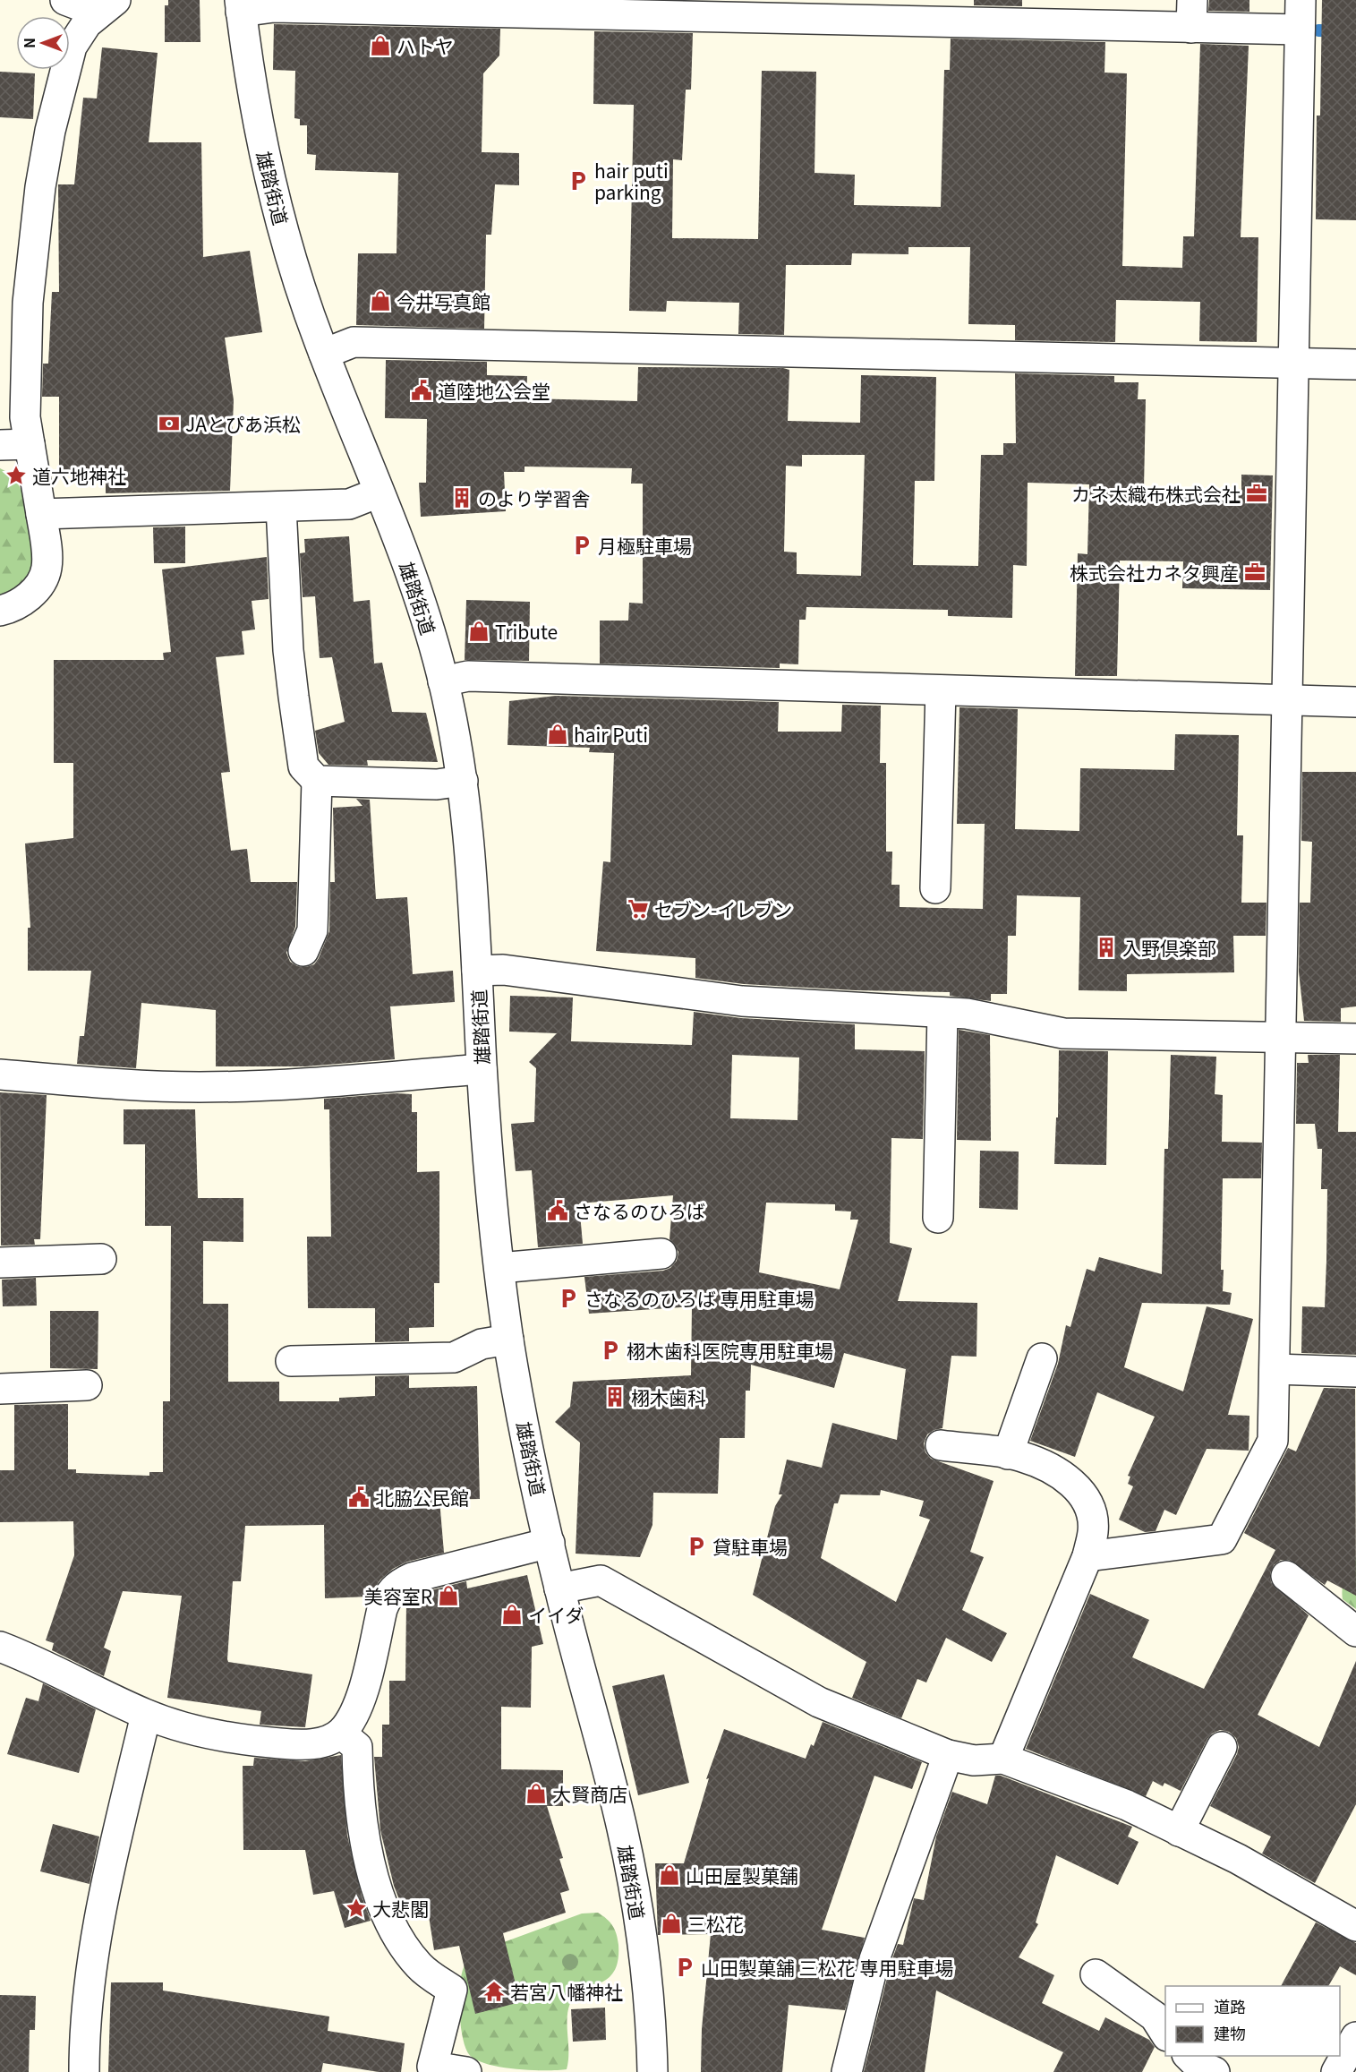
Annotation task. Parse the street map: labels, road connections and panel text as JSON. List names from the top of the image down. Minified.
{"streets":{"street":["雄踏街道"]},"places":{"shop":["ハトヤ","今井写真館","Tribute","hair Puti","美容室R","イイダ","大賢商店","山田屋製菓舗","三松花"],"parking":["hair puti parking","月極駐車場","さなるのひろば 専用駐車場","栩木歯科医院専用駐車場","貸駐車場","山田製菓舗 三松花 専用駐車場"],"public building":["道陸地公会堂","さなるのひろば","北脇公民館"],"bank":["JAとぴあ浜松"],"place":["道六地神社","大悲閣"],"office":["カネ太織布株式会社","株式会社カネタ興産"],"building":["のより学習舎","入野倶楽部","栩木歯科"],"supermarket":["セブン-イレブン"],"temple":["若宮八幡神社"]},"legend":["道路","建物"],"north":"left"}
